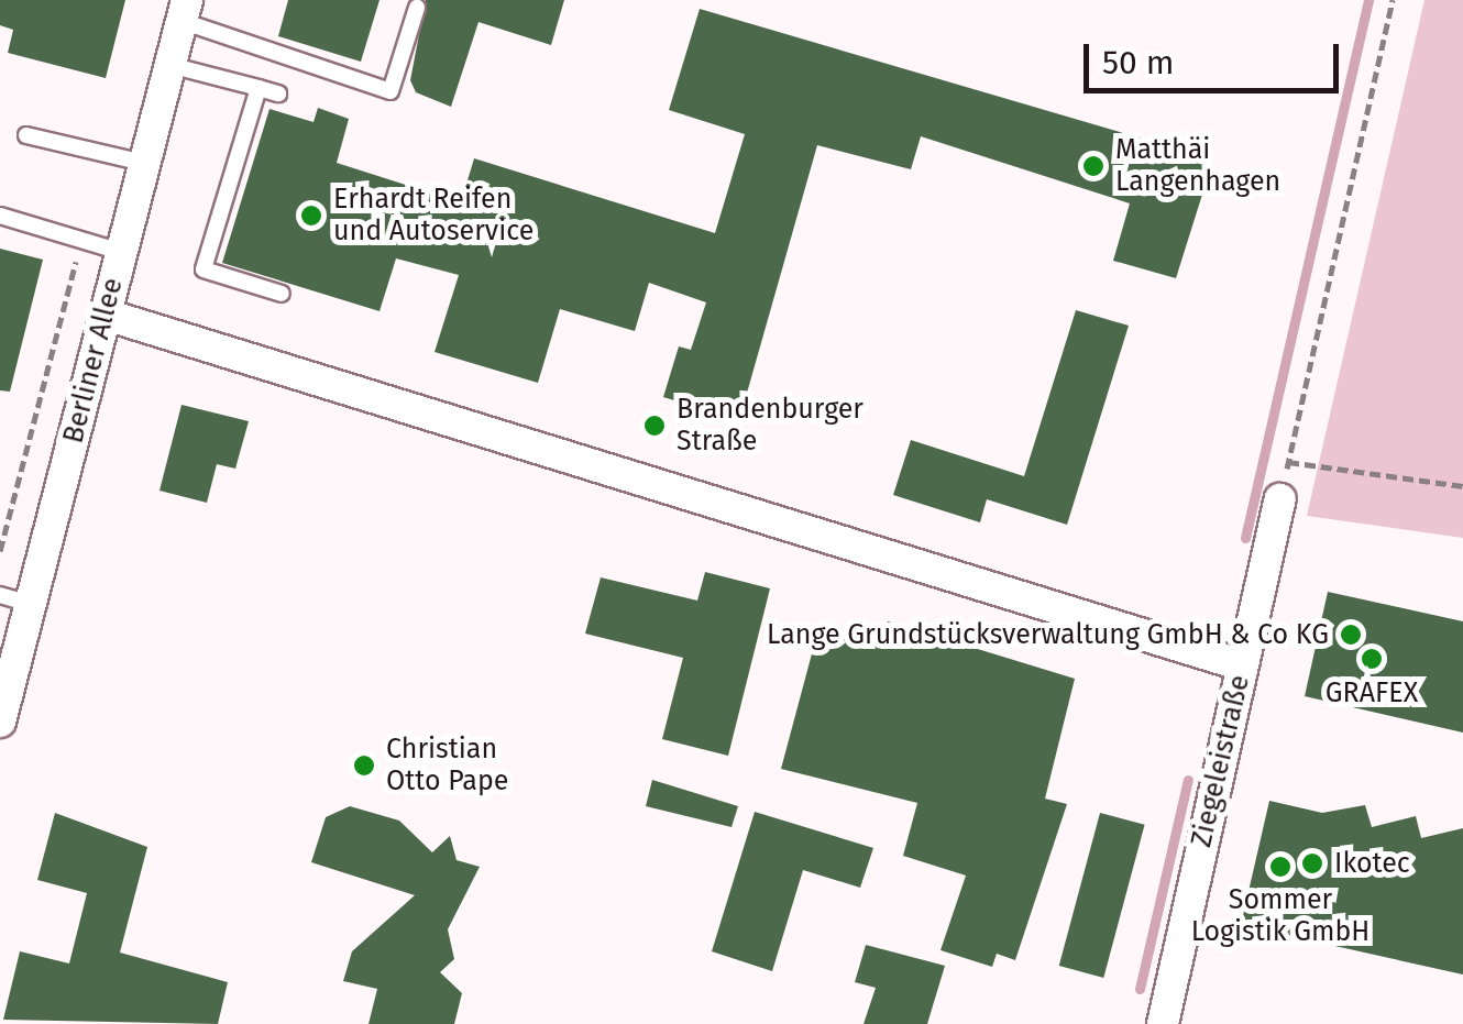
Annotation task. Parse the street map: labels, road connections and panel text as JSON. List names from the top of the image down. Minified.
{"streets":{"street":["Berliner Allee","Ziegeleistraße"]},"places":["Matthäi Langenhagen","Erhardt Reifen und Autoservice","Brandenburger Straße","Lange Grundstücksverwaltung GmbH & Co KG","GRAFEX","Christian Otto Pape","Ikotec","Sommer Logistik GmbH"],"scale_bar":"50 m"}
